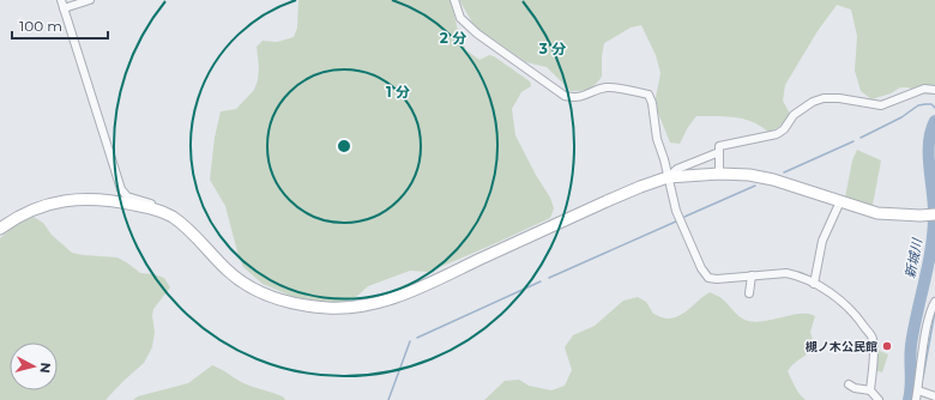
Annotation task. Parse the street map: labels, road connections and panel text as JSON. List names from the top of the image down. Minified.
{"water":["新城川"],"places":["槻ノ木公民館"],"scale_bar":"100 m","north":"right","rings":["2 分","3 分","1 分"]}
